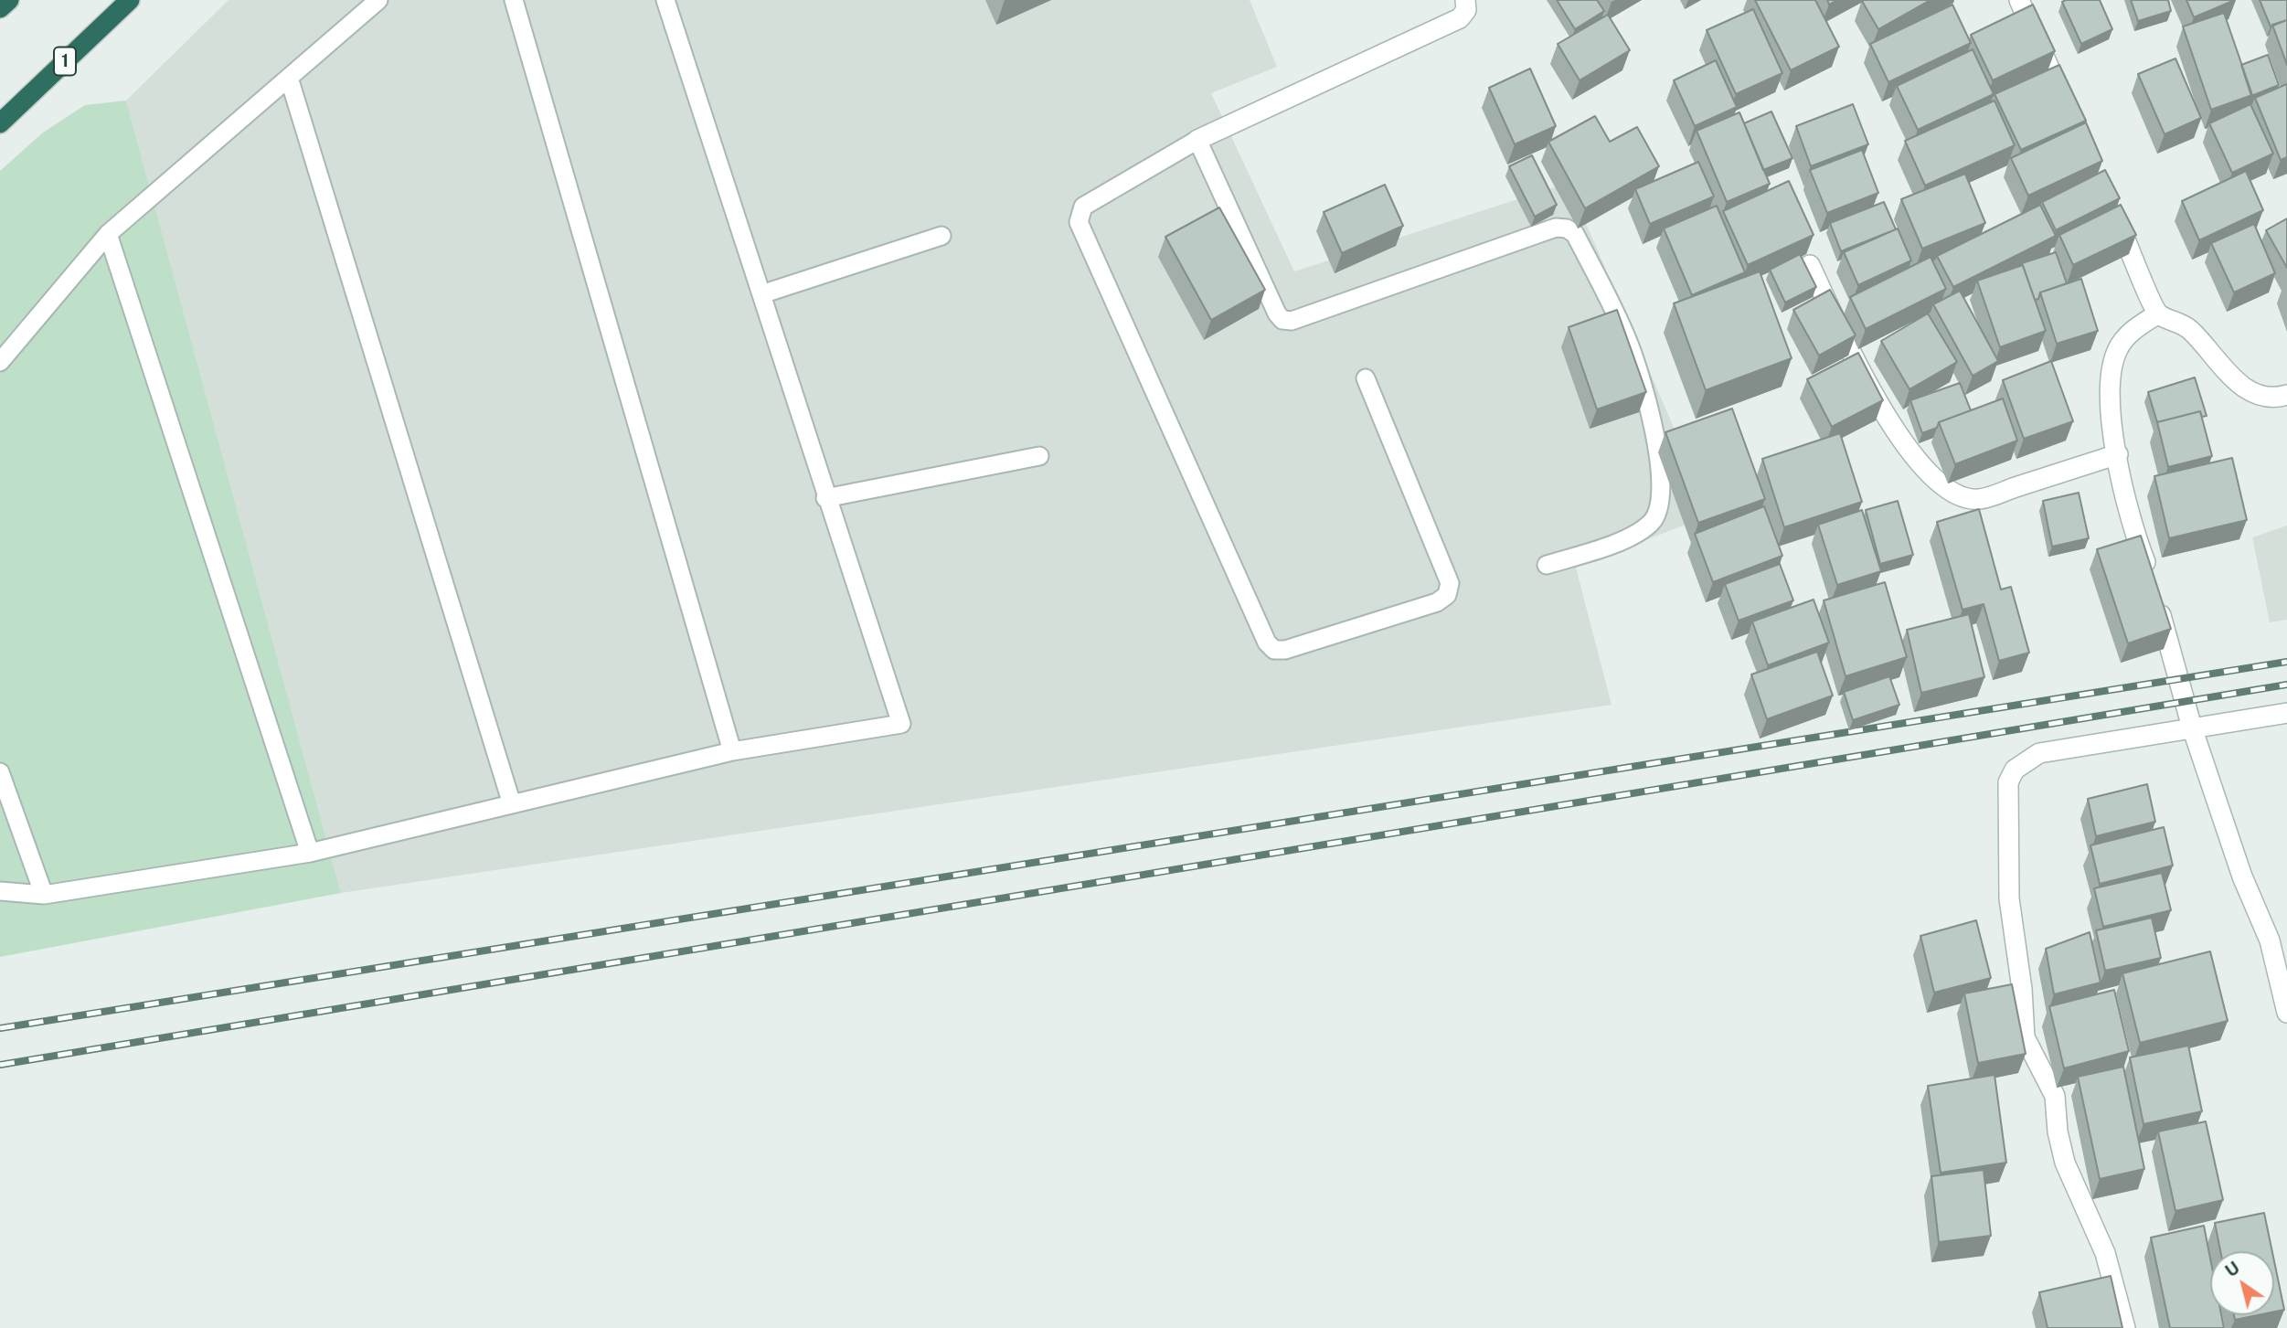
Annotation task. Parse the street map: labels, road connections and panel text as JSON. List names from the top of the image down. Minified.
{"streets":{"highway":["1"]},"north":"top left"}
